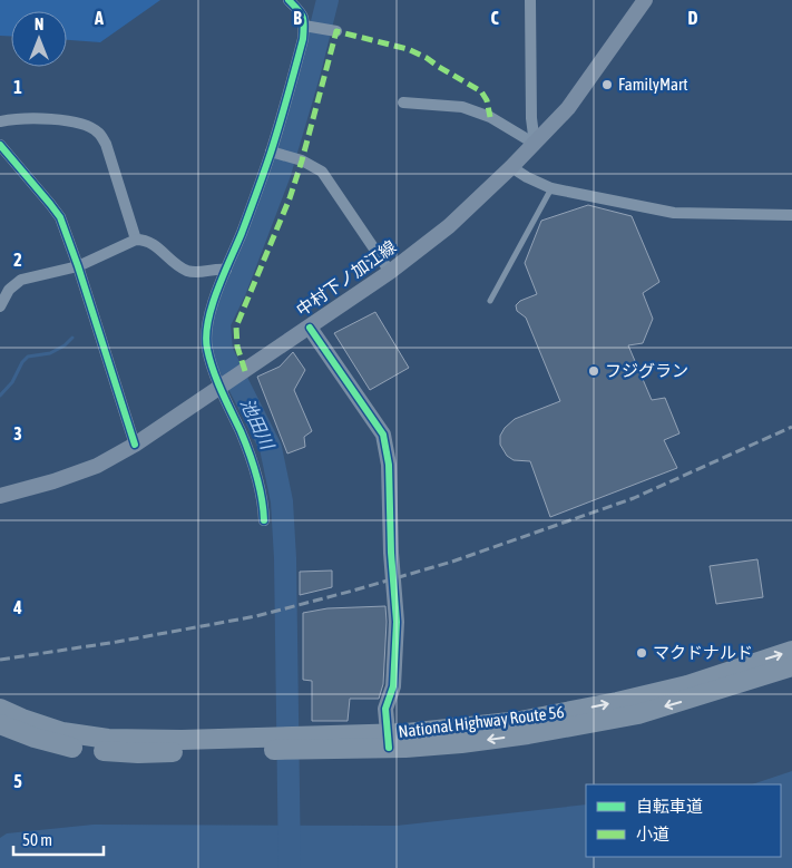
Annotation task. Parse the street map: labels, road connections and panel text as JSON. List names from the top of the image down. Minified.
{"streets":{"highway":["National Highway Route 56"],"main road":["中村下ノ加江線"]},"water":["池田川"],"places":["FamilyMart","フジグラン","マクドナルド"],"legend":["自転車道","小道"],"scale_bar":"50 m","north":"top","grid":{"columns":["A","B","C","D"],"rows":["1","2","3","4","5"]}}
